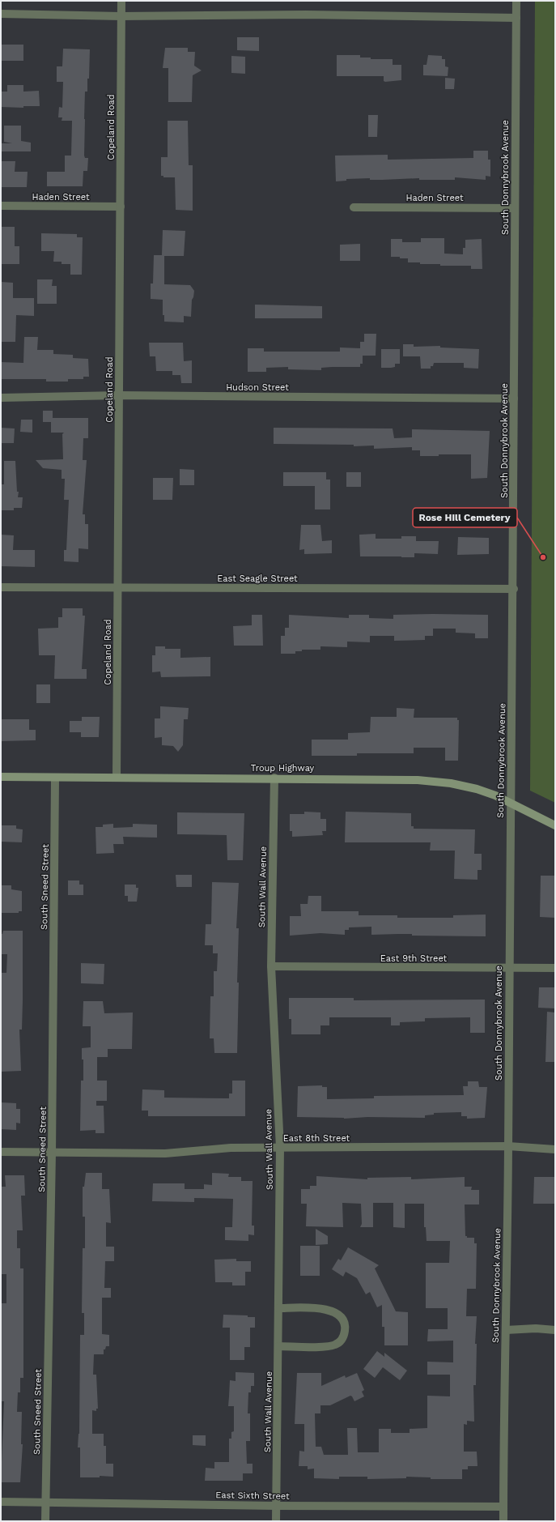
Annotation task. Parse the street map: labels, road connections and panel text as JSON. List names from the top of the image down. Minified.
{"streets":{"main road":["Troup Highway"],"street":["Copeland Road","South Donnybrook Avenue","Haden Street","Hudson Street","East Seagle Street","South Sneed Street","South Wall Avenue","East 9th Street","East 8th Street","East Sixth Street"]},"crossings":[["Copeland Road","Haden Street"],["Copeland Road","Hudson Street"],["Copeland Road","East Seagle Street"],["Copeland Road","Troup Highway"],["South Donnybrook Avenue","Haden Street"],["South Donnybrook Avenue","Hudson Street"],["South Donnybrook Avenue","East Seagle Street"],["South Donnybrook Avenue","Troup Highway"],["South Donnybrook Avenue","East 9th Street"],["South Donnybrook Avenue","East 8th Street"],["South Donnybrook Avenue","East Sixth Street"],["Troup Highway","South Sneed Street"],["Troup Highway","South Wall Avenue"],["South Sneed Street","East 8th Street"],["South Sneed Street","East Sixth Street"],["South Wall Avenue","East 9th Street"],["South Wall Avenue","East 8th Street"],["South Wall Avenue","East Sixth Street"]],"places":["Rose Hill Cemetery"]}
